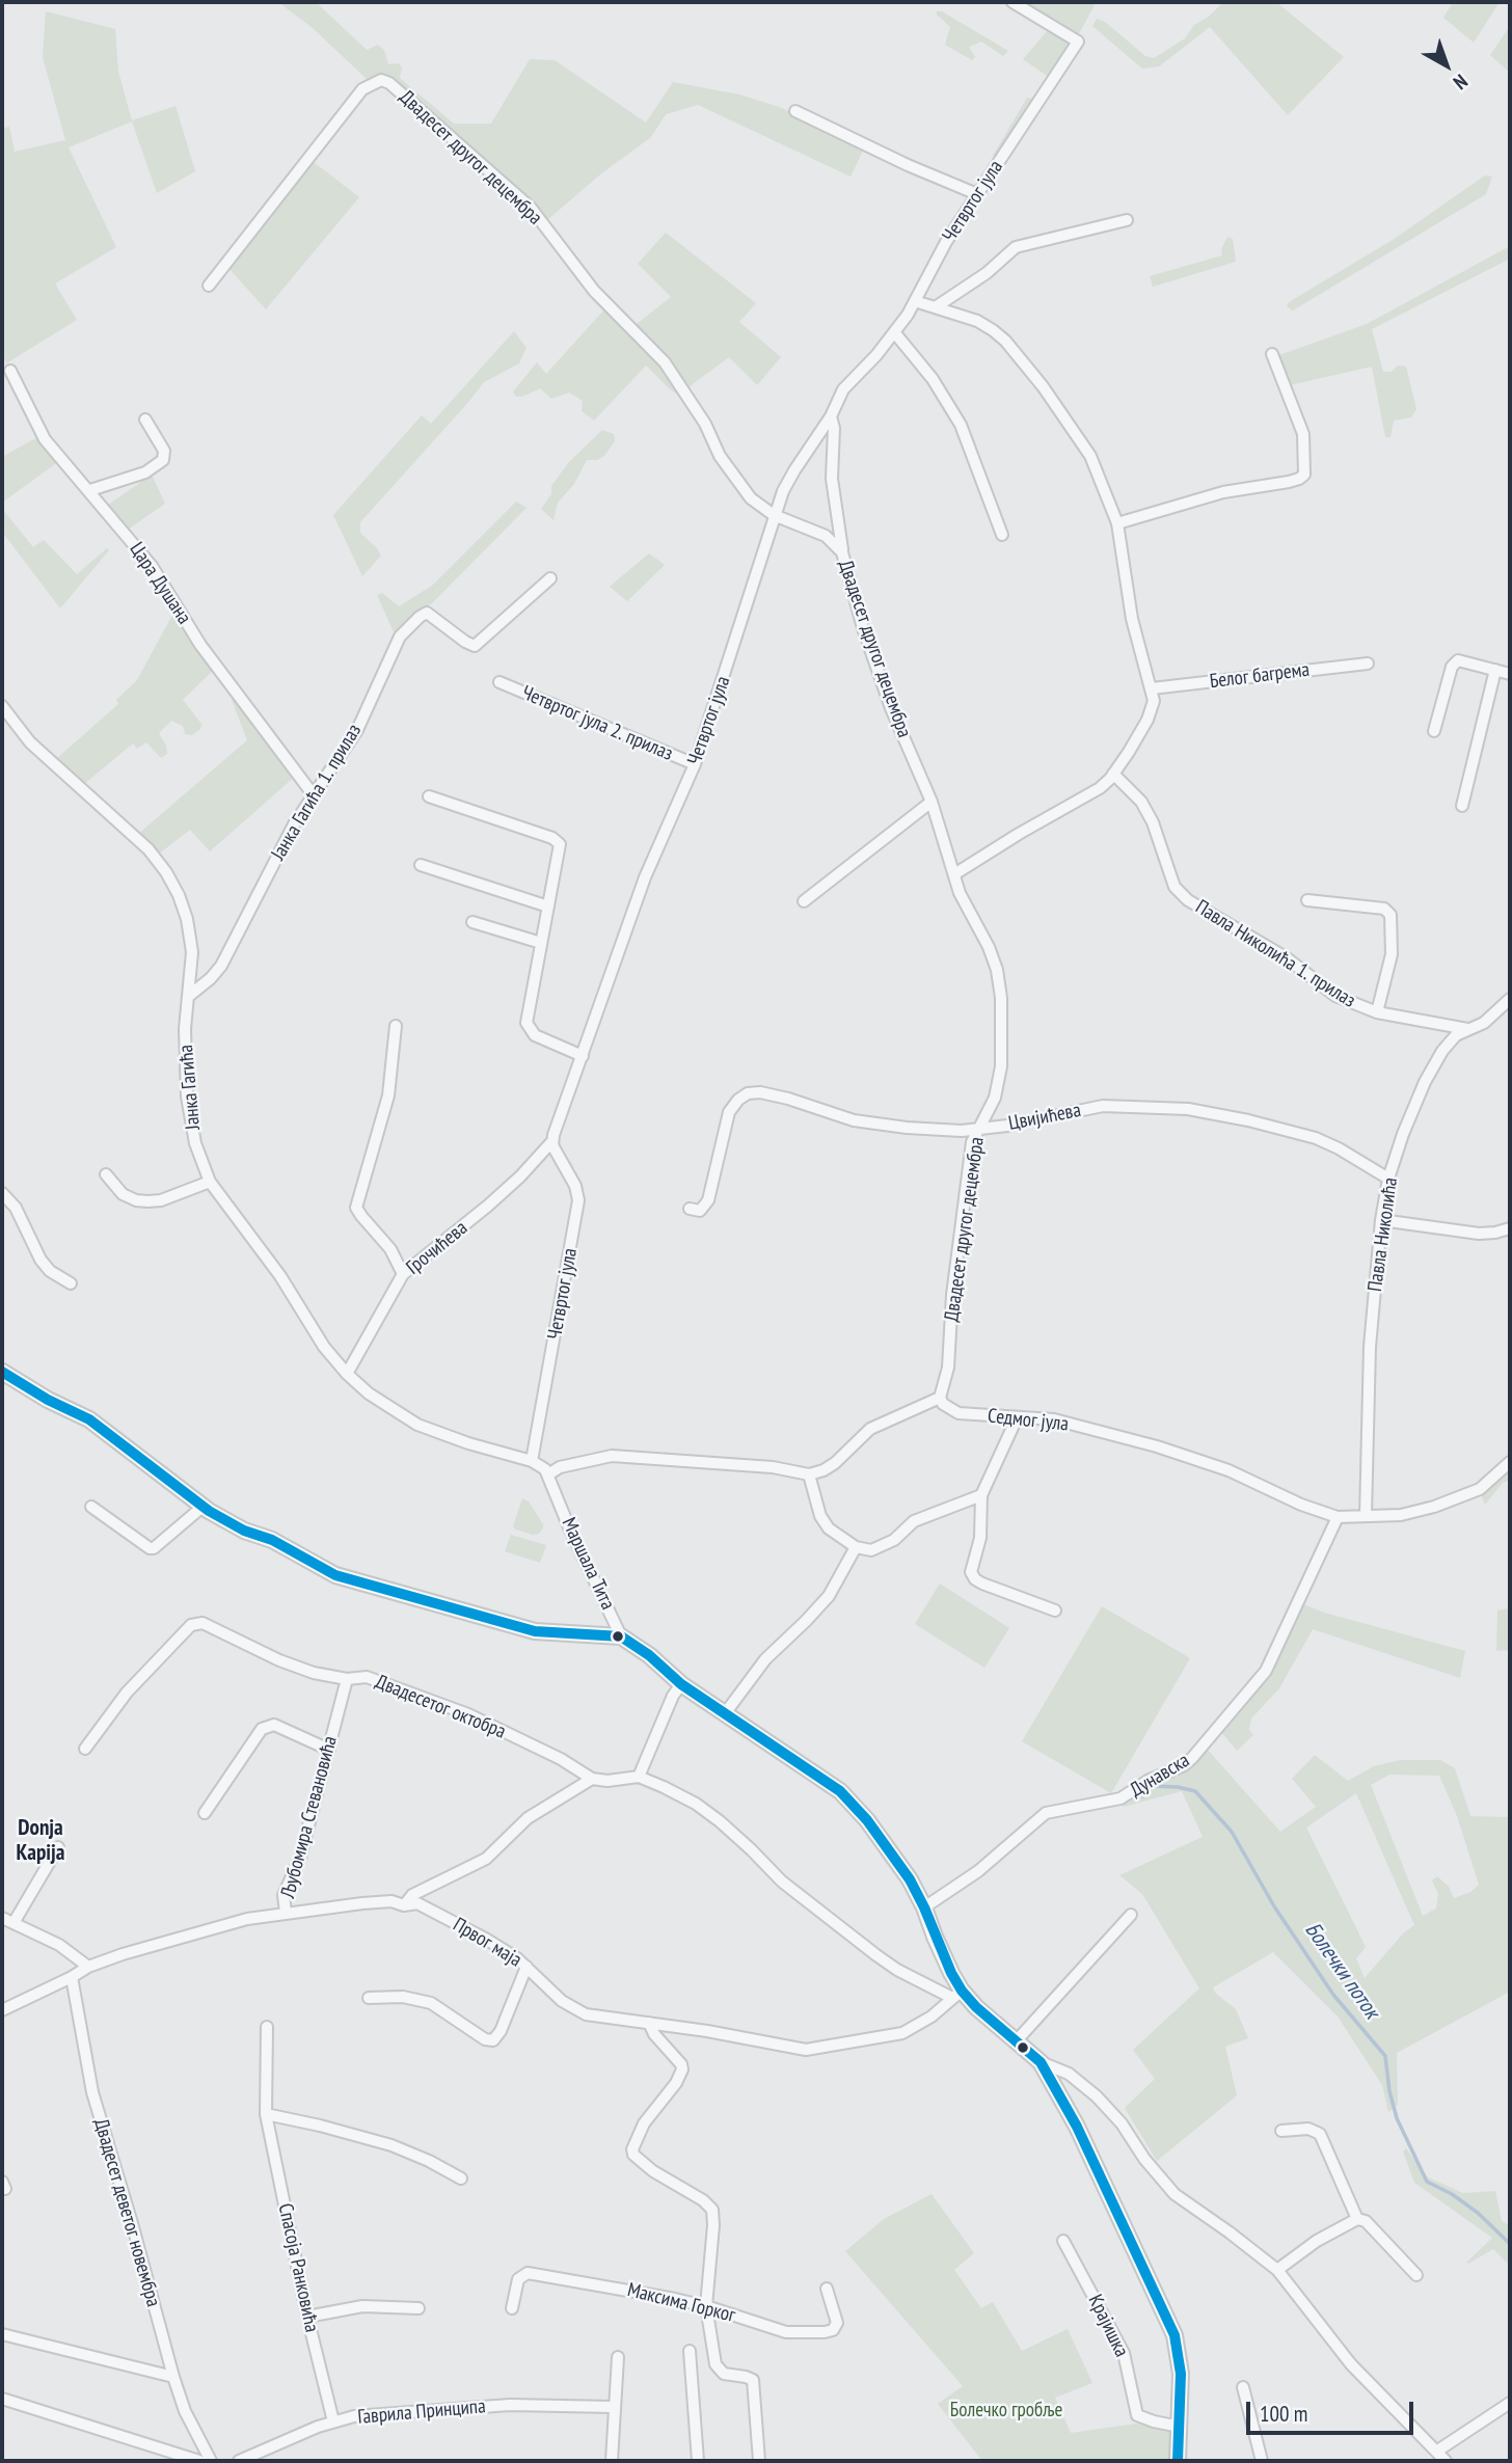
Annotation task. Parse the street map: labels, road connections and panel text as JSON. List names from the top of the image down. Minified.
{"streets":{"street":["Двадесет другог децембра","Четвртог јула","Цара Душана","Белог багрема","Четвртог јула 2. прилаз","Јанка Гагића 1. прилаз","Павла Николића 1. прилаз","Јанка Гагића","Цвијићева","Павла Николића","Грочићева","Седмог јула","Маршала Тита","Двадесетог октобра","Дунавска","Љубомира Стевановића","Првог маја","Двадесет деветог новембра","Спасоја Ранковића","Максима Горког","Крајишка","Гаврила Принципа"]},"crossings":[["Двадесет другог децембра","Четвртог јула"],["Двадесет другог децембра","Цвијићева"],["Двадесет другог децембра","Седмог јула"],["Четвртог јула","Четвртог јула 2. прилаз"],["Четвртог јула","Јанка Гагића"],["Четвртог јула","Грочићева"],["Четвртог јула","Маршала Тита"],["Цара Душана","Јанка Гагића 1. прилаз"],["Јанка Гагића 1. прилаз","Јанка Гагића"],["Павла Николића 1. прилаз","Павла Николића"],["Јанка Гагића","Грочићева"],["Јанка Гагића","Маршала Тита"],["Цвијићева","Павла Николића"],["Павла Николића","Седмог јула"],["Седмог јула","Дунавска"],["Маршала Тита","Дунавска"],["Маршала Тита","Првог маја"],["Маршала Тита","Крајишка"],["Двадесетог октобра","Љубомира Стевановића"],["Љубомира Стевановића","Првог маја"],["Спасоја Ранковића","Гаврила Принципа"]],"districts":["Donja Kapija"],"water":["Болечки поток"],"parks":["Болечко гробље"],"scale_bar":"100 m","north":"bottom right"}
